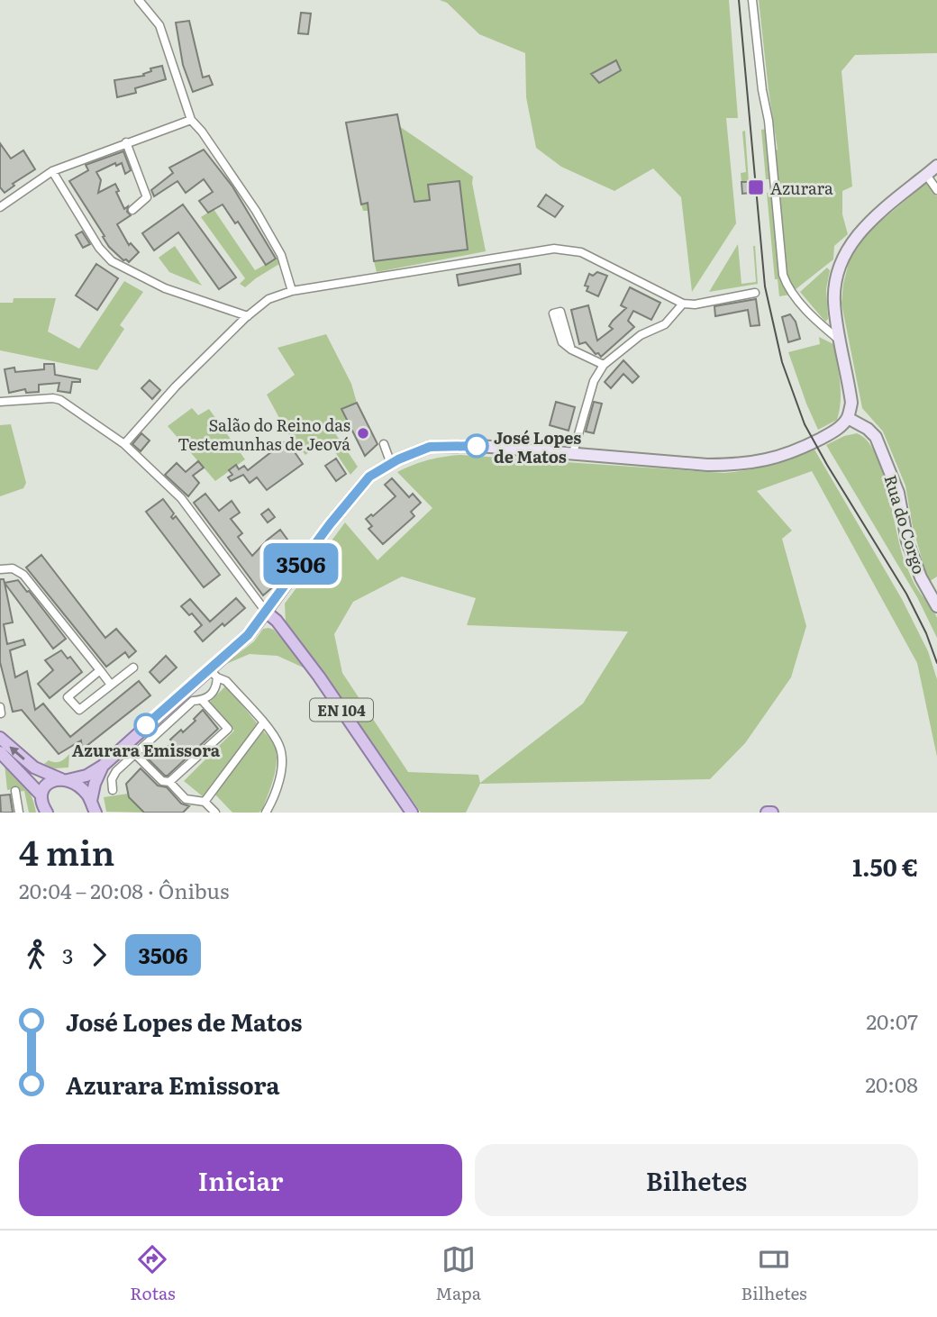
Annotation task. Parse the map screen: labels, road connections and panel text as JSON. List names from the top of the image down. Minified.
{"streets":{"main road":["EN 104"],"street":["Rua do Corgo"]},"places":{"transit":["Azurara"],"other":["Salão do Reino das Testemunhas de Jeová","José Lopes de Matos","Azurara Emissora"]},"lines":["bus line 3506"],"page":{"on_map":"3506","heading":["4 min","20:04 – 20:08 · Ônibus","1.50 €"],"legs":["3","3506"],"list":[{"name":"José Lopes de Matos","value":"20:07"},{"name":"Azurara Emissora","value":"20:08"}],"buttons":["Iniciar","Bilhetes"],"tabs":["Rotas","Mapa","Bilhetes"]}}
